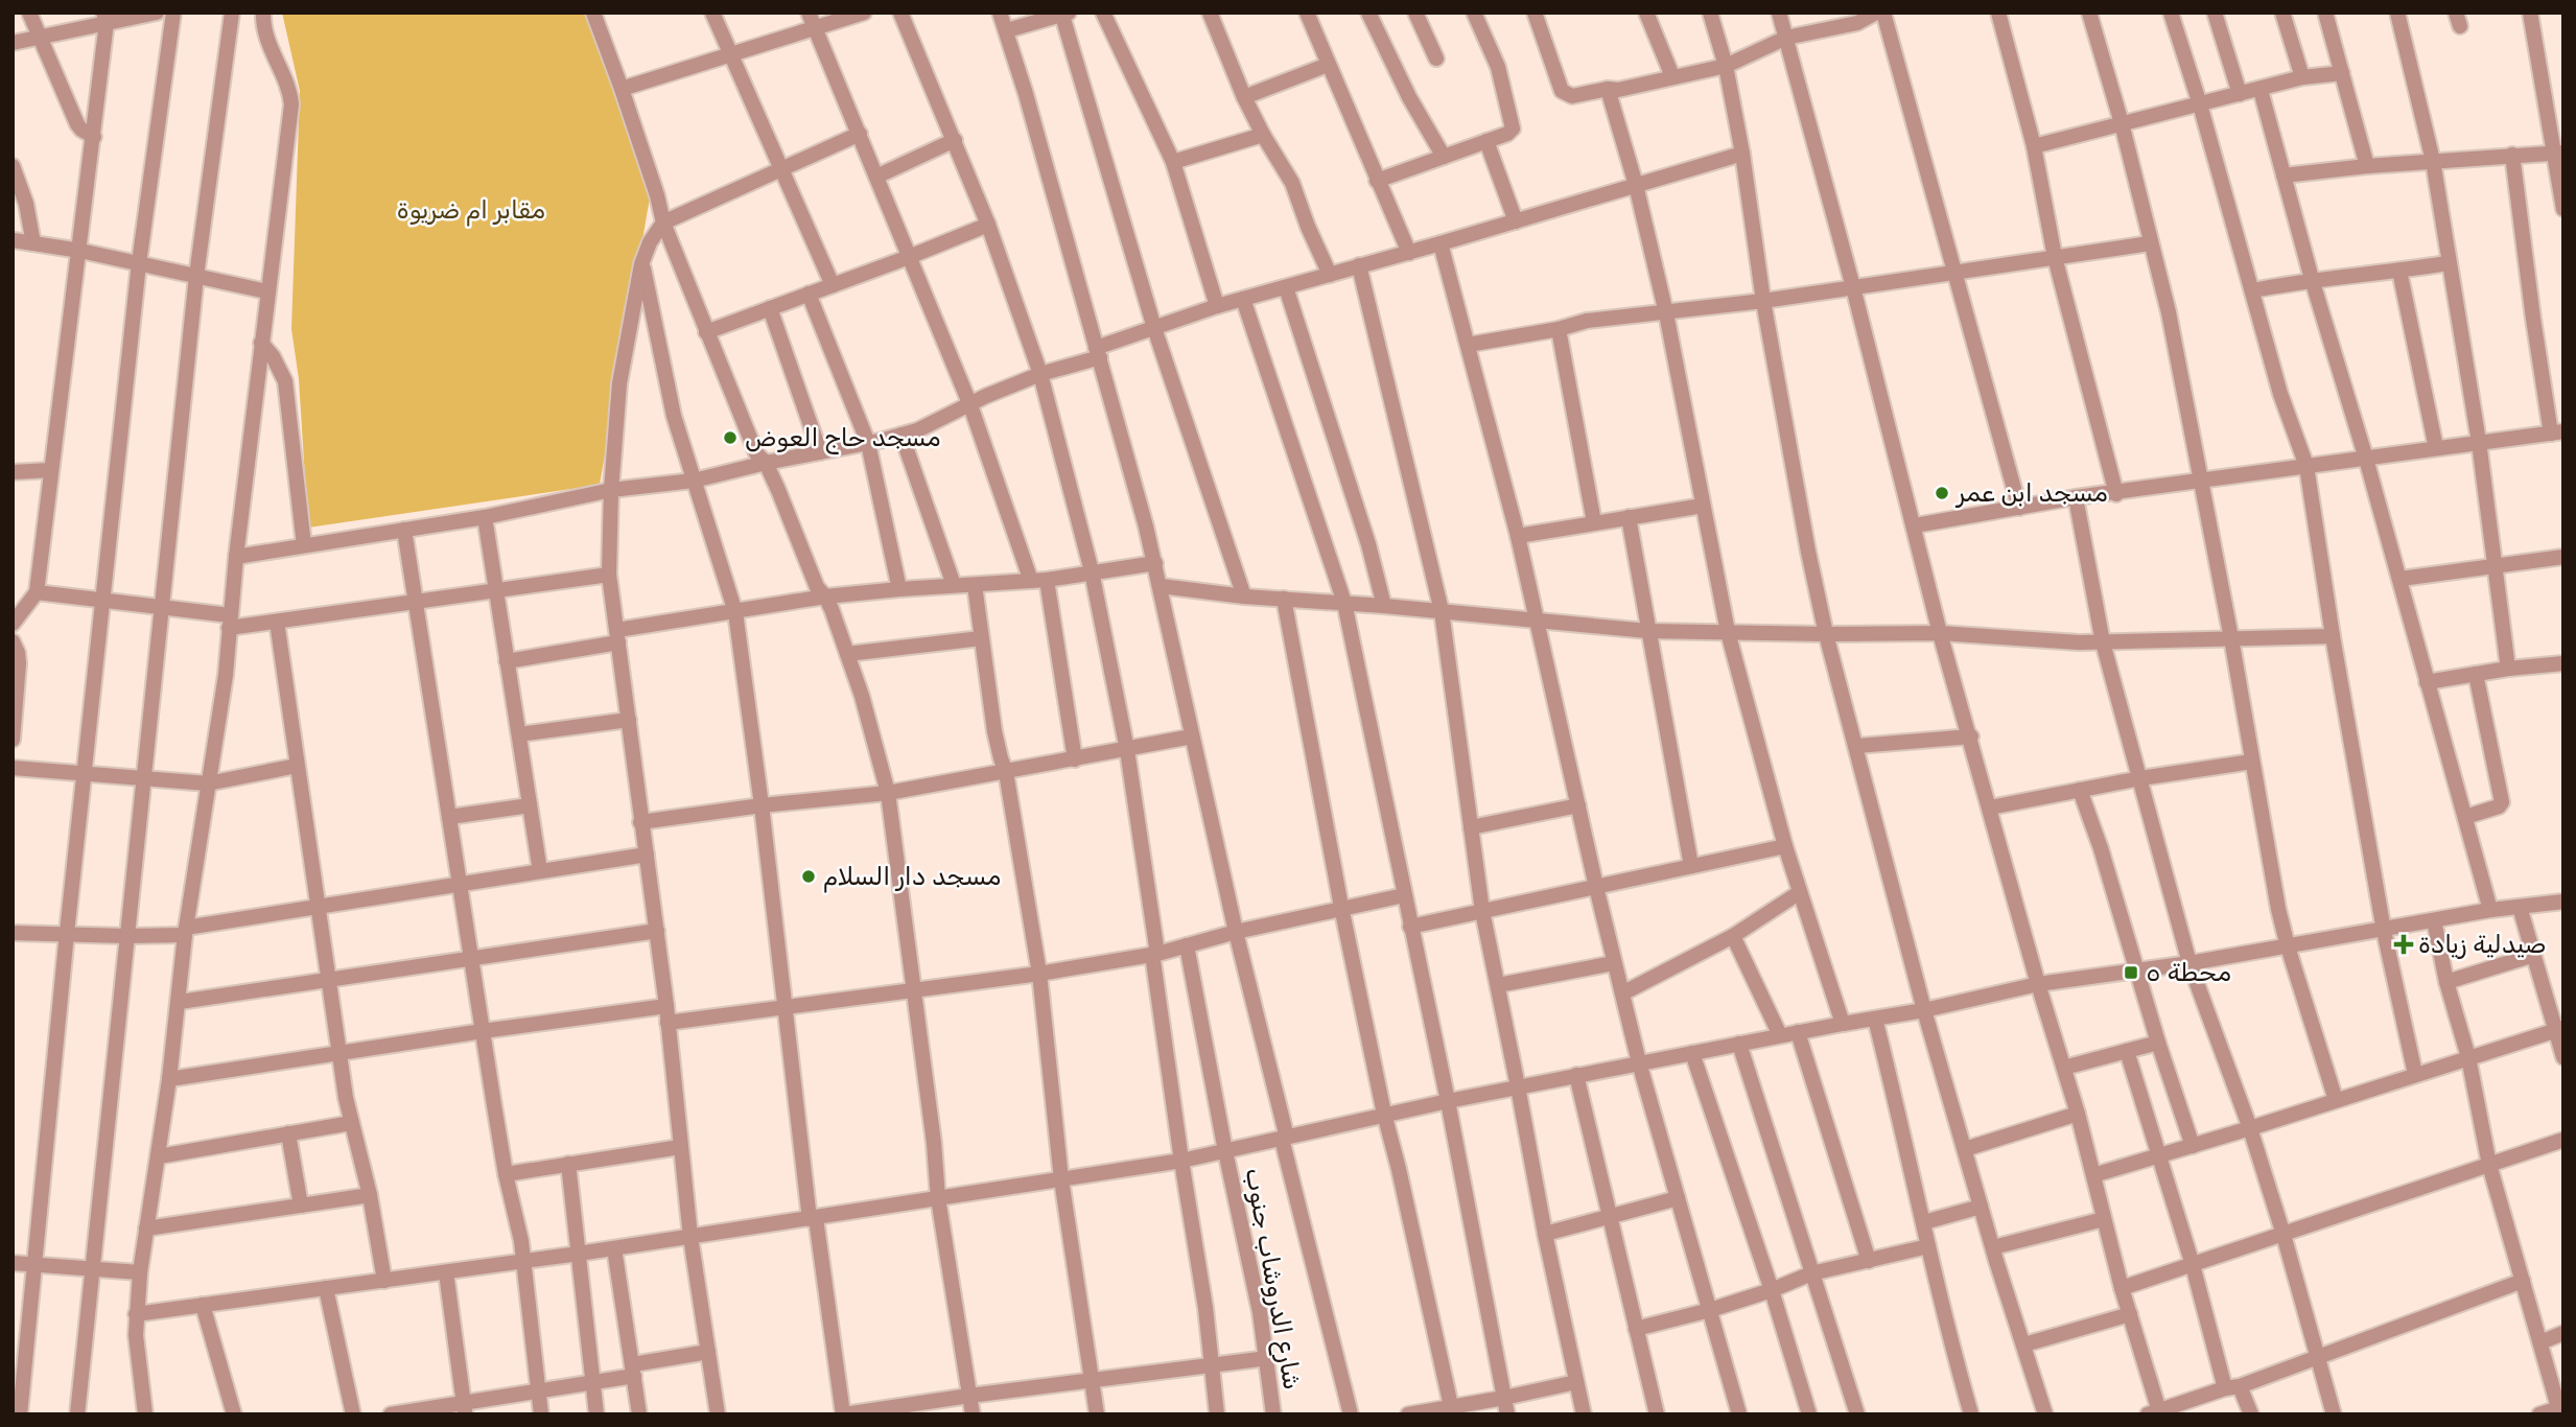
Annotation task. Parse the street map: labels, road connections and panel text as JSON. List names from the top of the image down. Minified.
{"streets":{"street":["شارع الدروشاب جنوب"]},"parks":["مقابر ام ضريوة"],"places":{"other":["مسجد حاج العوض","مسجد ابن عمر","مسجد دار السلام"],"health":["صيدلية زيادة"],"transit":["محطة ٥"]}}
